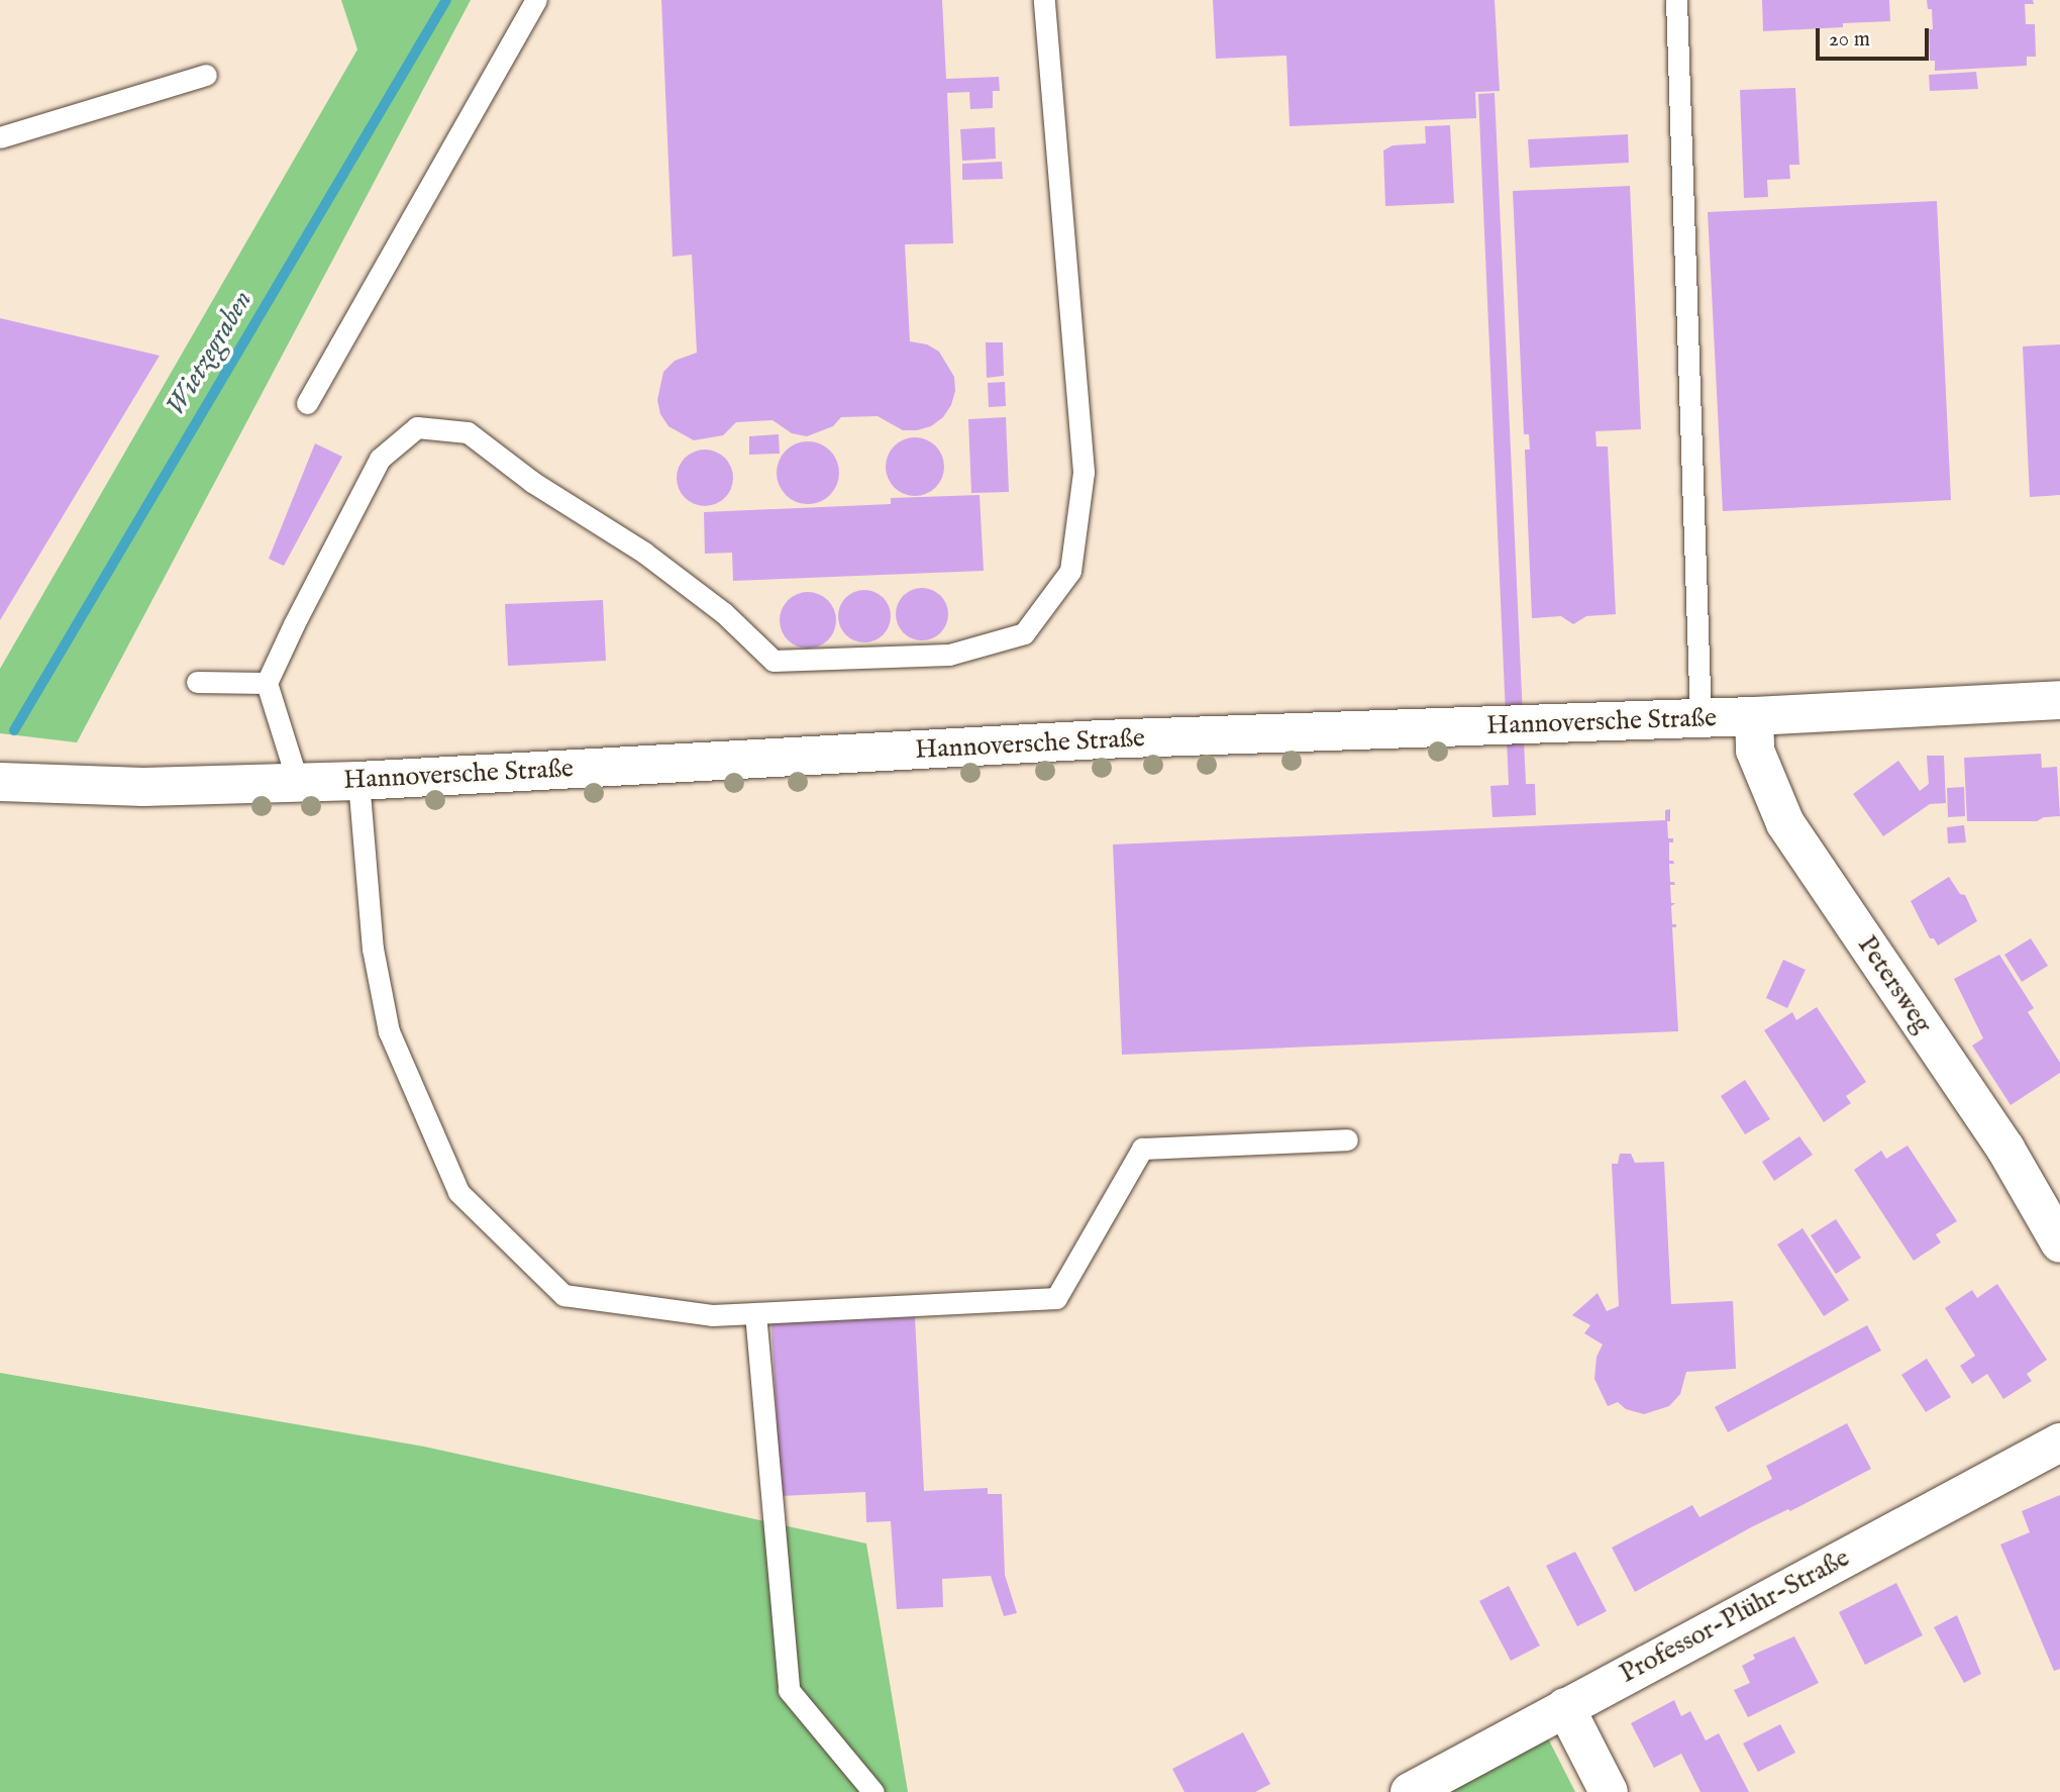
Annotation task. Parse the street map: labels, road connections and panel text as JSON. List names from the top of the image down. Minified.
{"streets":{"street":["Hannoversche Straße","Petersweg","Professor-Plühr-Straße"]},"crossings":[["Hannoversche Straße","Petersweg"]],"water":["Wietzegraben"],"scale_bar":"20 m"}
